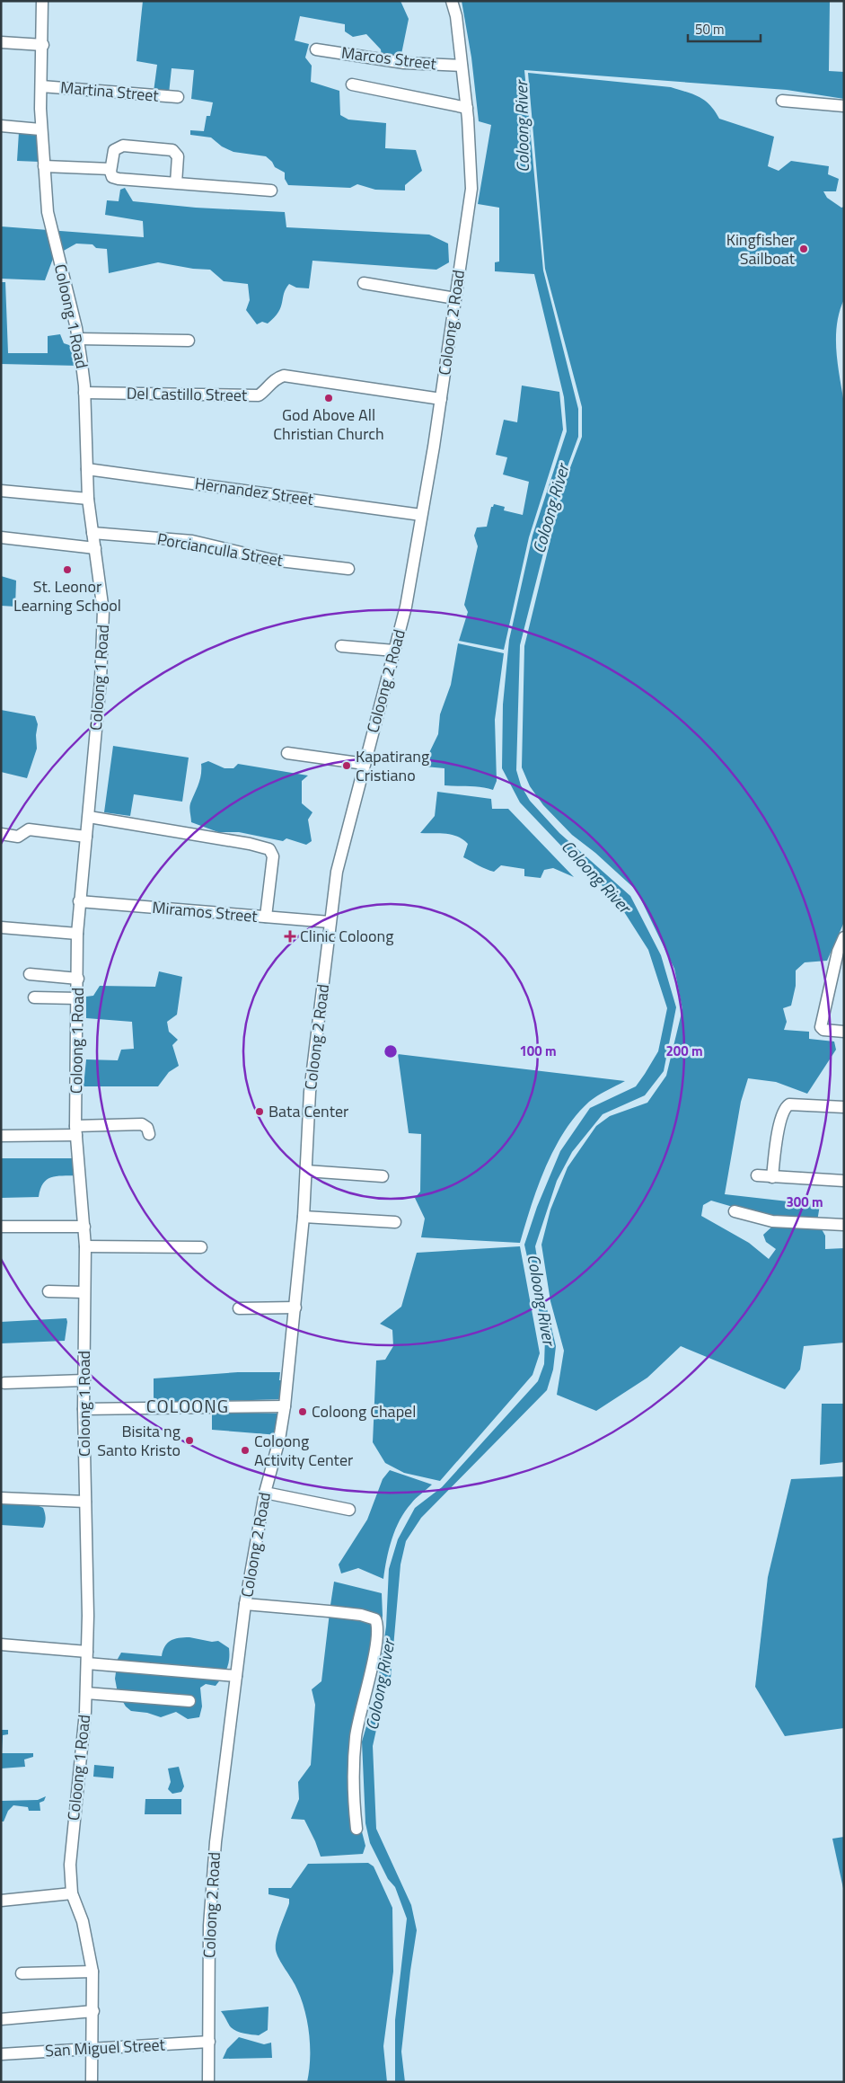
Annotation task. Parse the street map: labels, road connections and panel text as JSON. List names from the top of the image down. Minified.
{"streets":{"street":["Marcos Street","Martina Street","Coloong 1 Road","Coloong 2 Road","Del Castillo Street","Hernandez Street","Porcianculla Street","Miramos Street","San Miguel Street"]},"crossings":[["Marcos Street","Coloong 2 Road"],["Martina Street","Coloong 1 Road"],["Coloong 1 Road","Del Castillo Street"],["Coloong 1 Road","Hernandez Street"],["Coloong 1 Road","Porcianculla Street"],["Coloong 1 Road","Miramos Street"],["Coloong 1 Road","San Miguel Street"],["Coloong 2 Road","Del Castillo Street"],["Coloong 2 Road","Hernandez Street"],["Coloong 2 Road","Miramos Street"],["Coloong 2 Road","San Miguel Street"]],"districts":["COLOONG"],"water":["Coloong River"],"places":{"other":["Kingfisher Sailboat","God Above All Christian Church","St. Leonor Learning School","Kapatirang Cristiano","Bata Center","Coloong Chapel","Bisita ng Santo Kristo","Coloong Activity Center"],"health":["Clinic Coloong"]},"scale_bar":"50 m","rings":["100 m","200 m","300 m"]}
